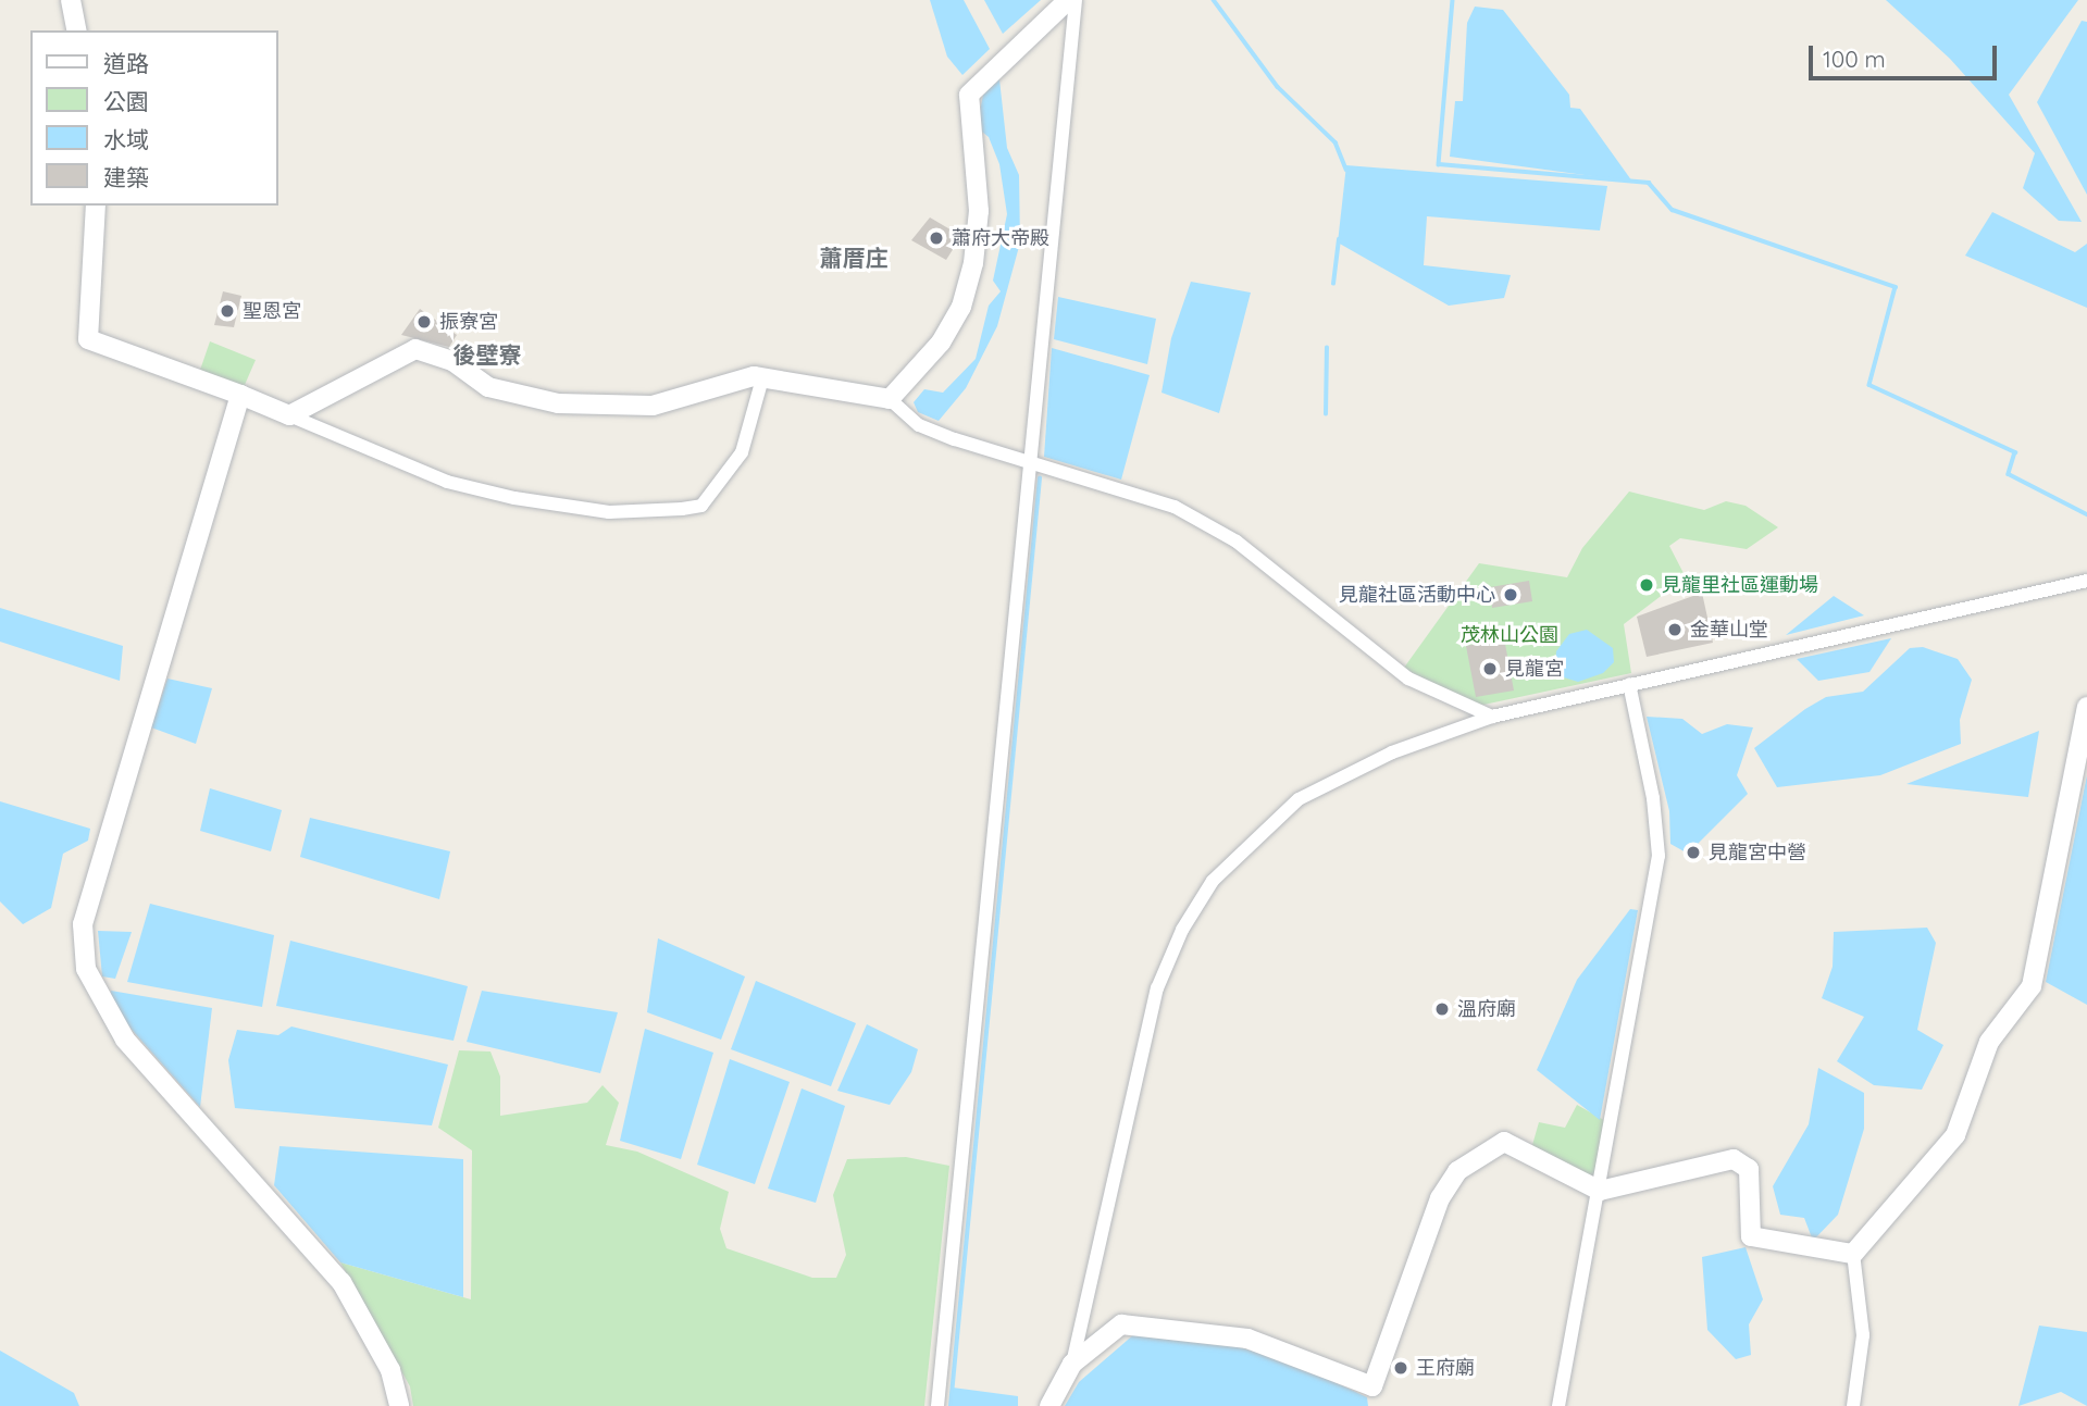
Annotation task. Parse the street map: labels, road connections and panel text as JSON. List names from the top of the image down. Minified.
{"districts":["蕭厝庄","後壁寮"],"parks":["茂林山公園"],"places":["蕭府大帝殿","聖恩宮","振寮宮","見龍里社區運動場","見龍社區活動中心","金華山堂","見龍宮","見龍宮中營","溫府廟","王府廟"],"legend":["道路","公園","水域","建築"],"scale_bar":"100 m"}
